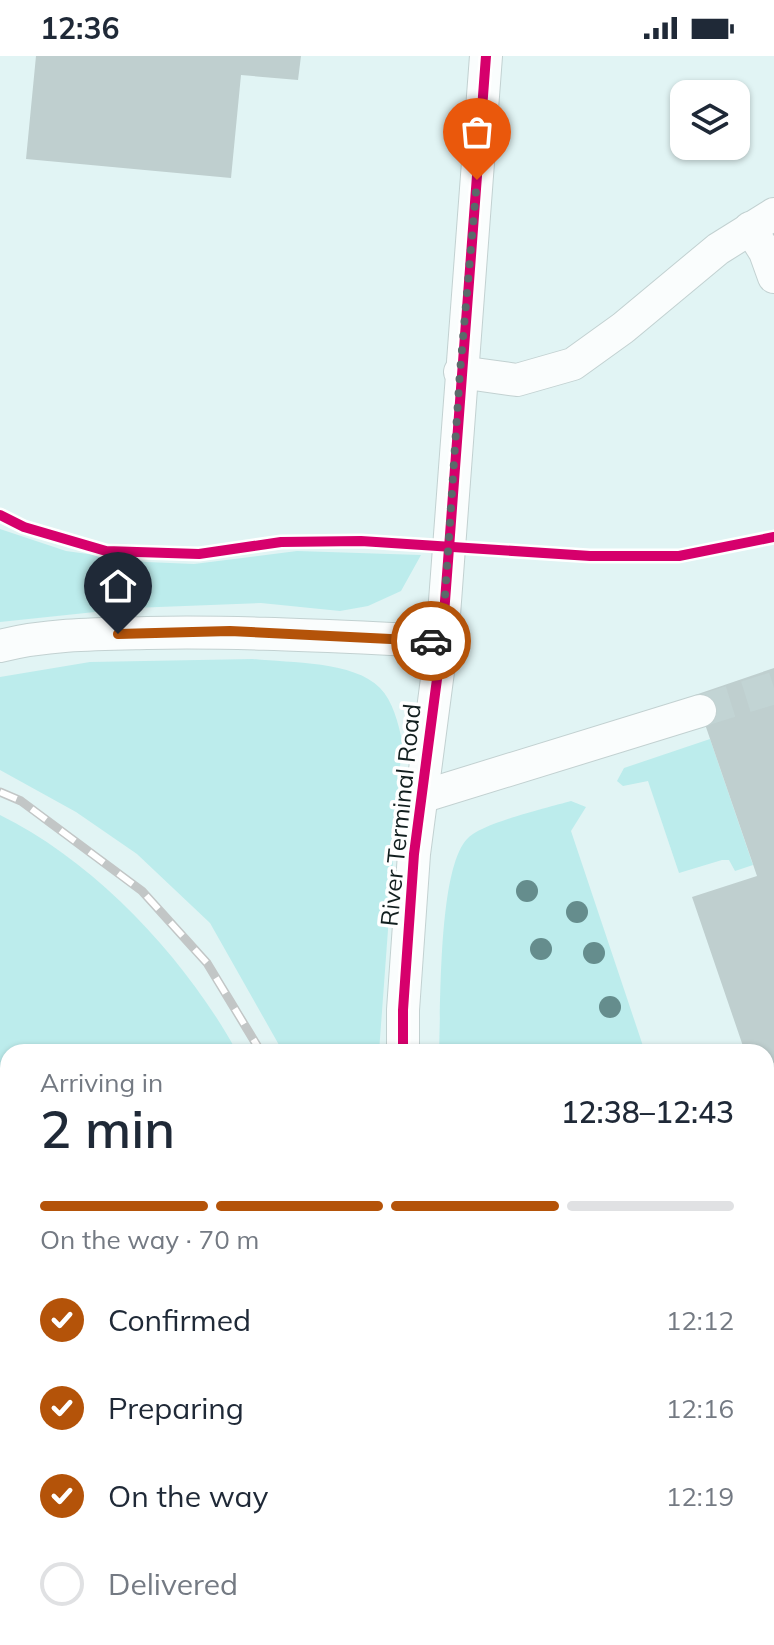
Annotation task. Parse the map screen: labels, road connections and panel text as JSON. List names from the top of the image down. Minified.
{"streets":{"street":["River Terminal Road"]},"page":{"status":"12:36","heading":["2 min","Arriving in","12:38–12:43"],"bar":"On the way · 70 m","list":[["Confirmed","12:12"],["Preparing","12:16"],["On the way","12:19"],"Delivered"]}}
